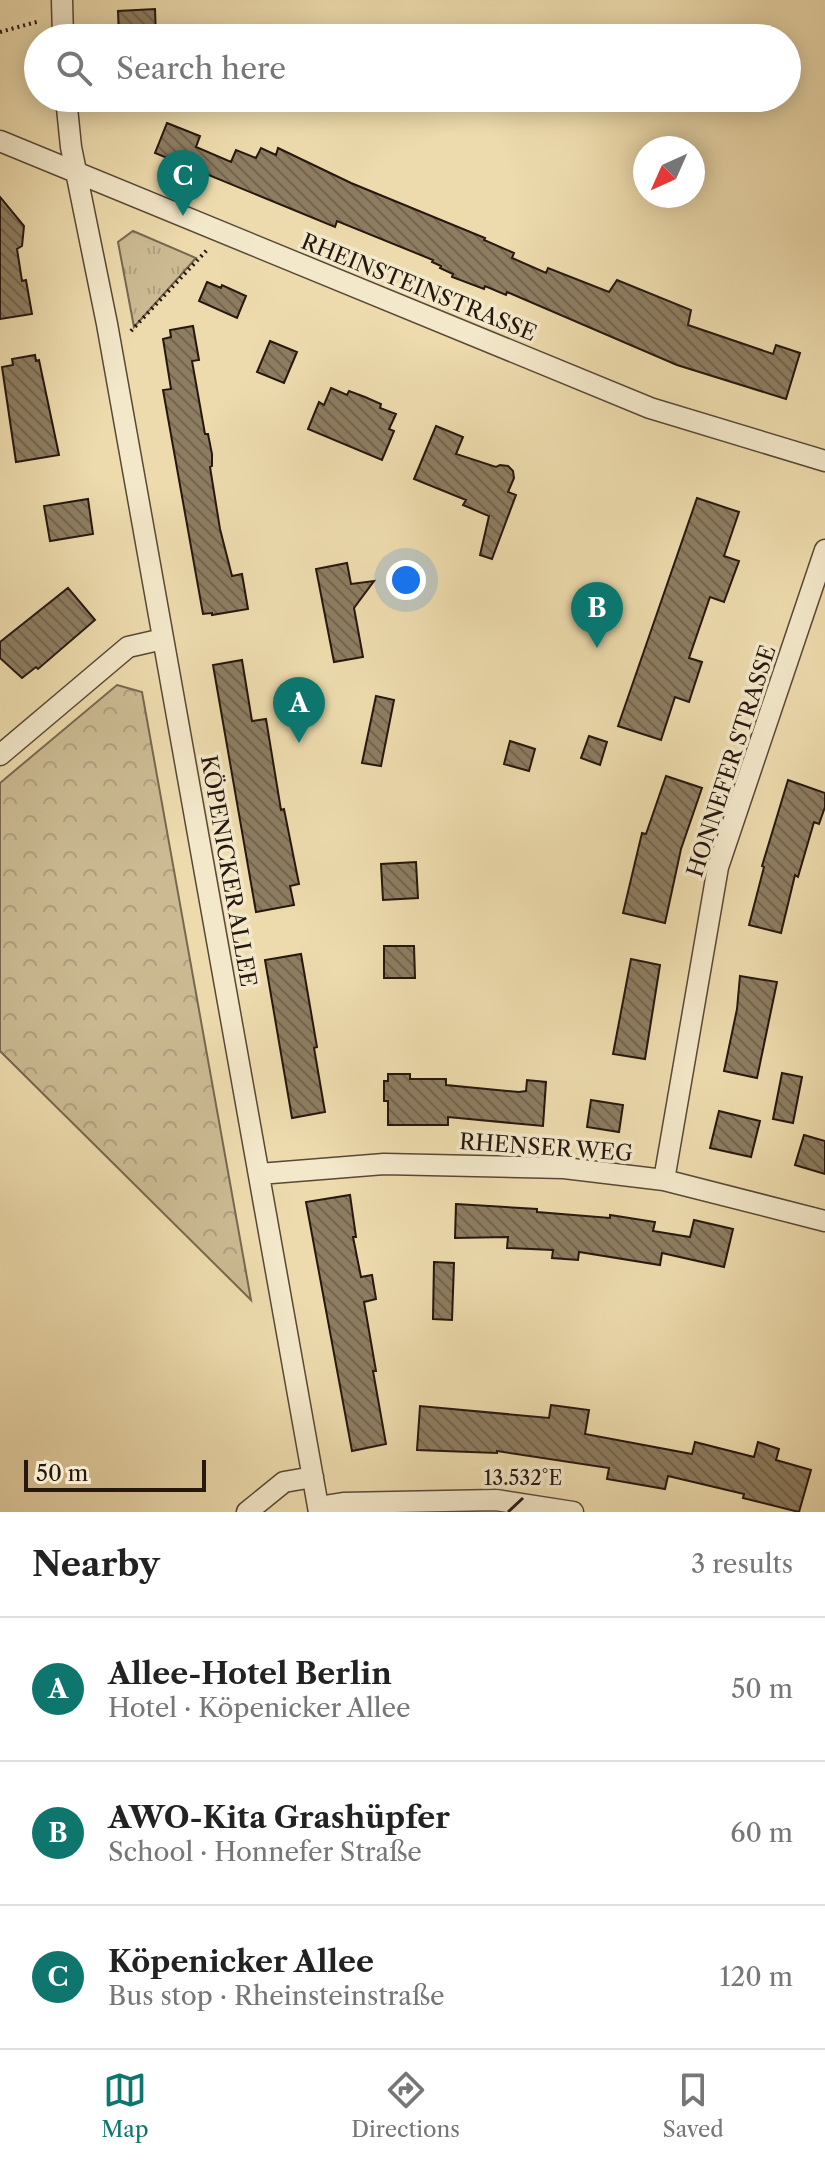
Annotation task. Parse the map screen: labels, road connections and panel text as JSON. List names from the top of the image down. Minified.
{"streets":{"street":["RHEINSTEINSTRASSE","HONNEFER STRASSE","KÖPENICKER ALLEE","RHENSER WEG"]},"crossings":[["RHEINSTEINSTRASSE","KÖPENICKER ALLEE"],["HONNEFER STRASSE","RHENSER WEG"],["KÖPENICKER ALLEE","RHENSER WEG"]],"scale_bar":"50 m","north":"bottom left","page":{"search":"Search here","pins":["C","B","A"],"scale":"50 m","heading":["Nearby","3 results"],"list":[{"mark":"A","name":"Allee-Hotel Berlin","note":"Hotel · Köpenicker Allee","value":"50 m"},{"mark":"B","name":"AWO-Kita Grashüpfer","note":"School · Honnefer Straße","value":"60 m"},{"mark":"C","name":"Köpenicker Allee","note":"Bus stop · Rheinsteinstraße","value":"120 m"}],"nav":["Map","Directions","Saved"]},"coordinates":["13.532°E"]}
